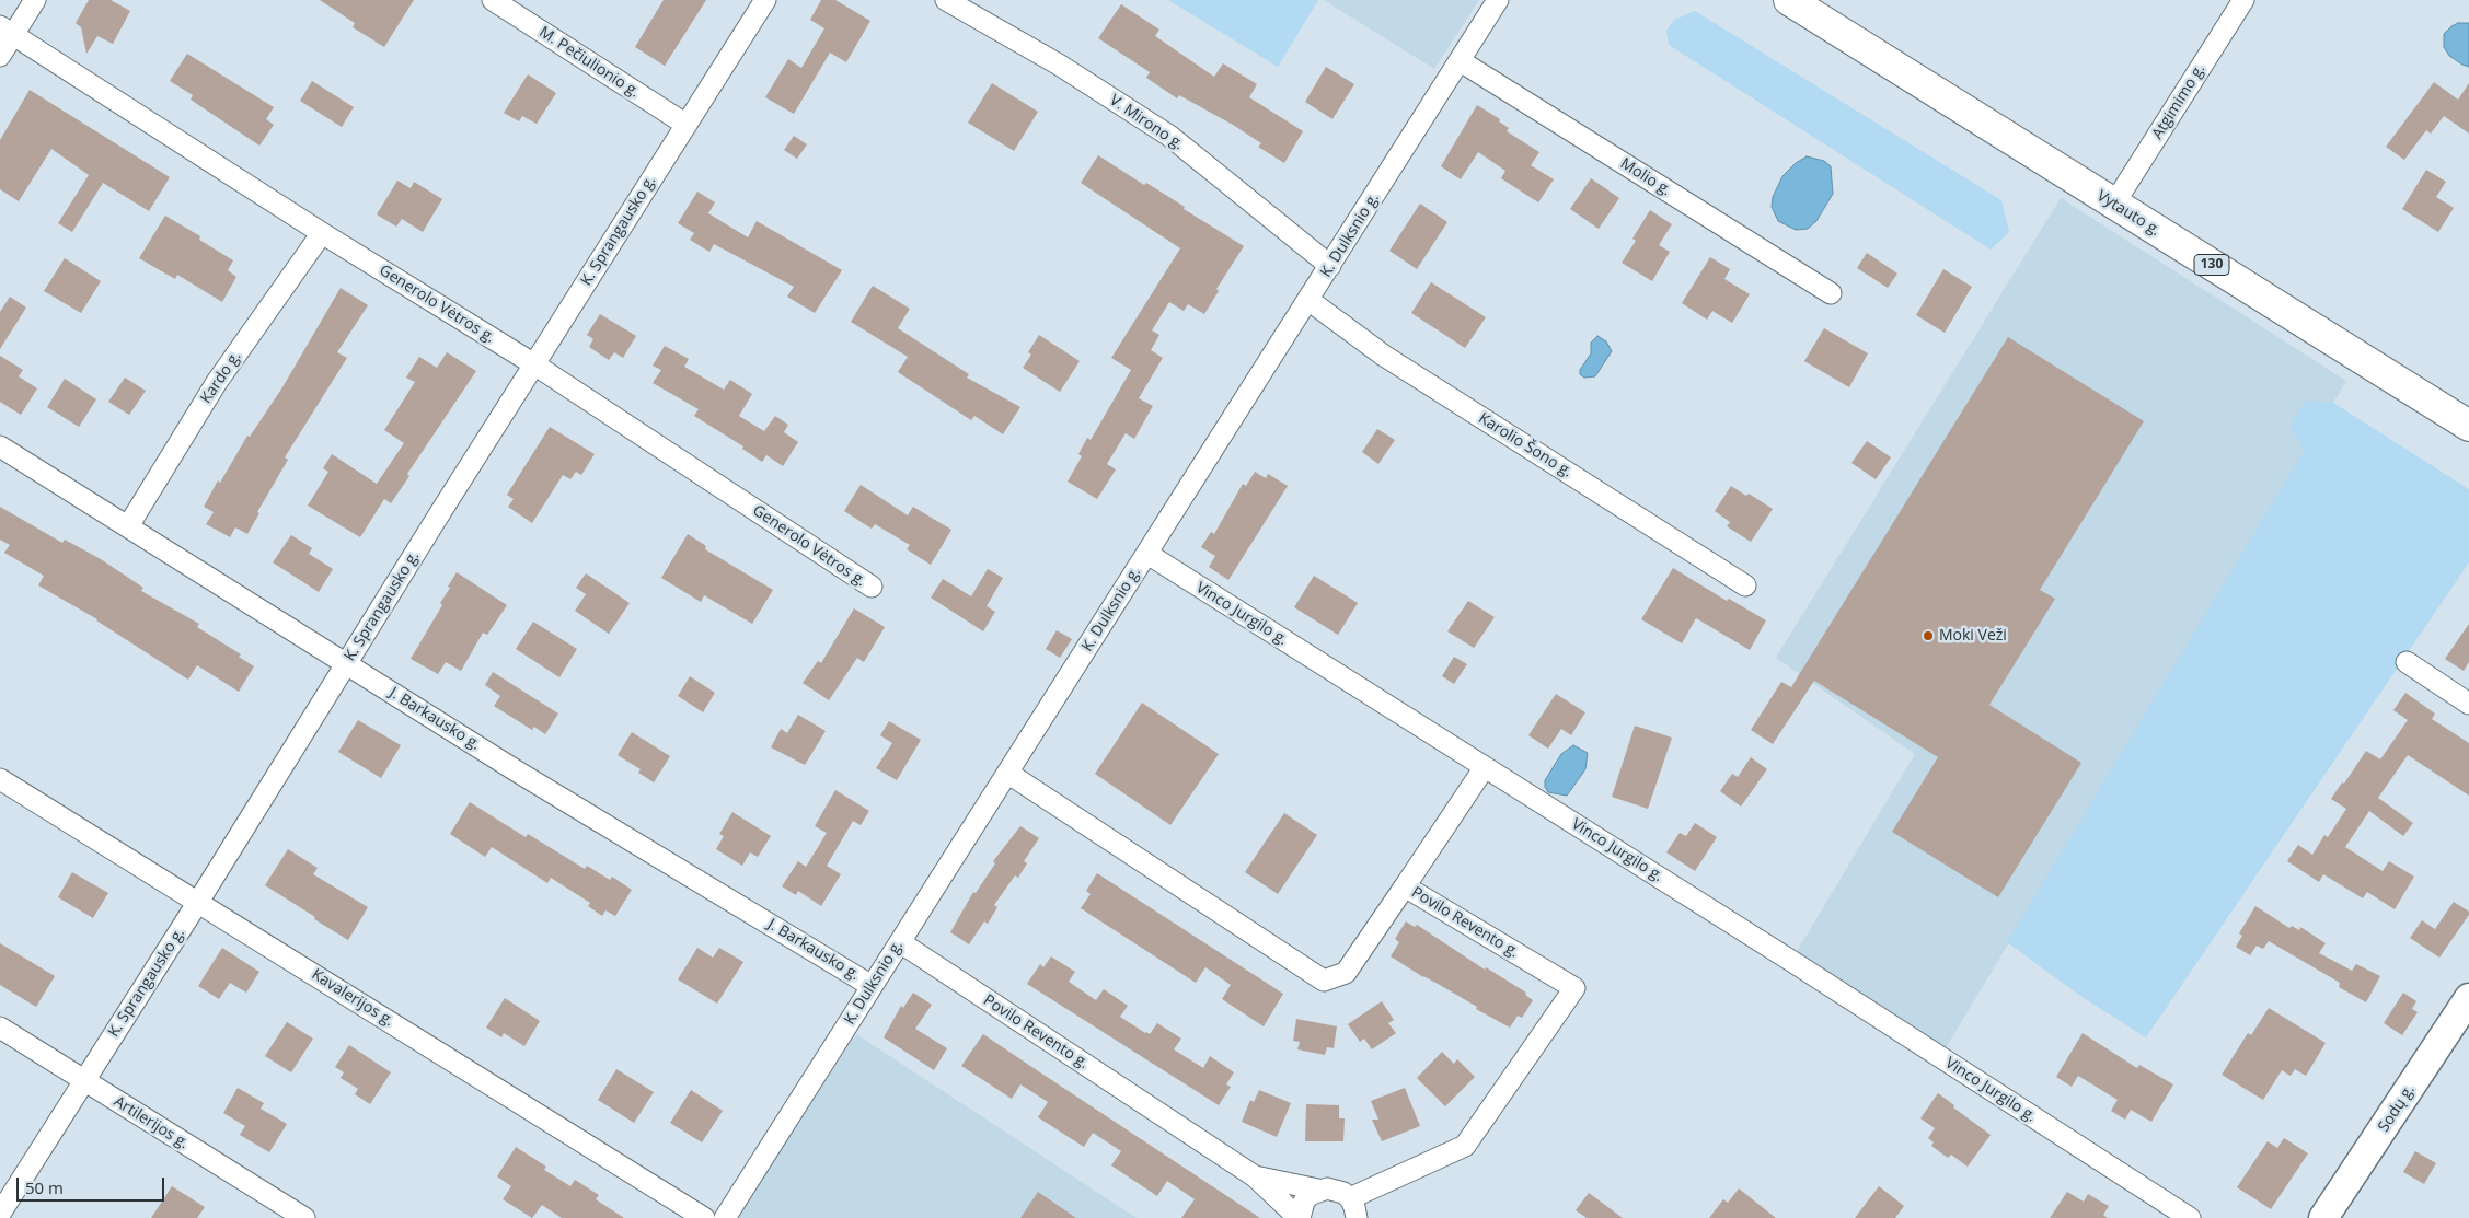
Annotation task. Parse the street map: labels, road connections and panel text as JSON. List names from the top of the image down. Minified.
{"streets":{"main road":["Vytauto g.","130","Sodų g."],"street":["M. Pečiulionio g.","Atgimimo g.","V. Mirono g.","Molio g.","K. Sprangausko g.","K. Dulksnio g.","Generolo Vėtros g.","Kardo g.","Karolio Šono g.","Vinco Jurgilo g.","J. Barkausko g.","Povilo Revento g.","Kavalerijos g.","Artilerijos g."]},"crossings":[["M. Pečiulionio g.","K. Sprangausko g."],["Atgimimo g.","Vytauto g."],["V. Mirono g.","K. Dulksnio g."],["Molio g.","K. Dulksnio g."],["K. Sprangausko g.","Generolo Vėtros g."],["K. Sprangausko g.","J. Barkausko g."],["K. Sprangausko g.","Kavalerijos g."],["K. Sprangausko g.","Artilerijos g."],["K. Dulksnio g.","Karolio Šono g."],["K. Dulksnio g.","Vinco Jurgilo g."],["K. Dulksnio g.","J. Barkausko g."],["K. Dulksnio g.","Povilo Revento g."],["Generolo Vėtros g.","Kardo g."],["Kardo g.","J. Barkausko g."]],"places":["Moki Veži"],"scale_bar":"50 m"}
